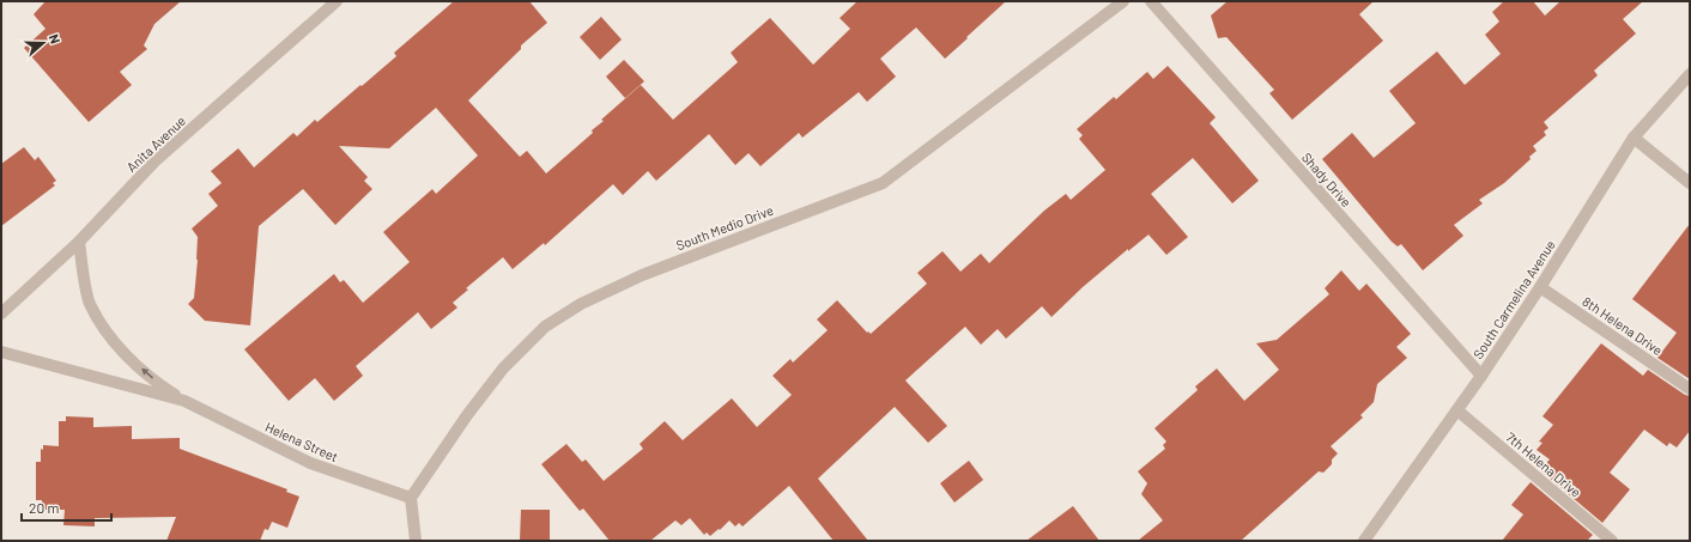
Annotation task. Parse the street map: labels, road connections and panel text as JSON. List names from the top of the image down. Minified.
{"streets":{"street":["Anita Avenue","Shady Drive","South Medio Drive","South Carmelina Avenue","8th Helena Drive","Helena Street","7th Helena Drive"]},"crossings":[["Anita Avenue","Helena Street"],["Shady Drive","South Carmelina Avenue"],["South Medio Drive","Helena Street"],["South Carmelina Avenue","8th Helena Drive"],["South Carmelina Avenue","7th Helena Drive"]],"scale_bar":"20 m","north":"right"}
